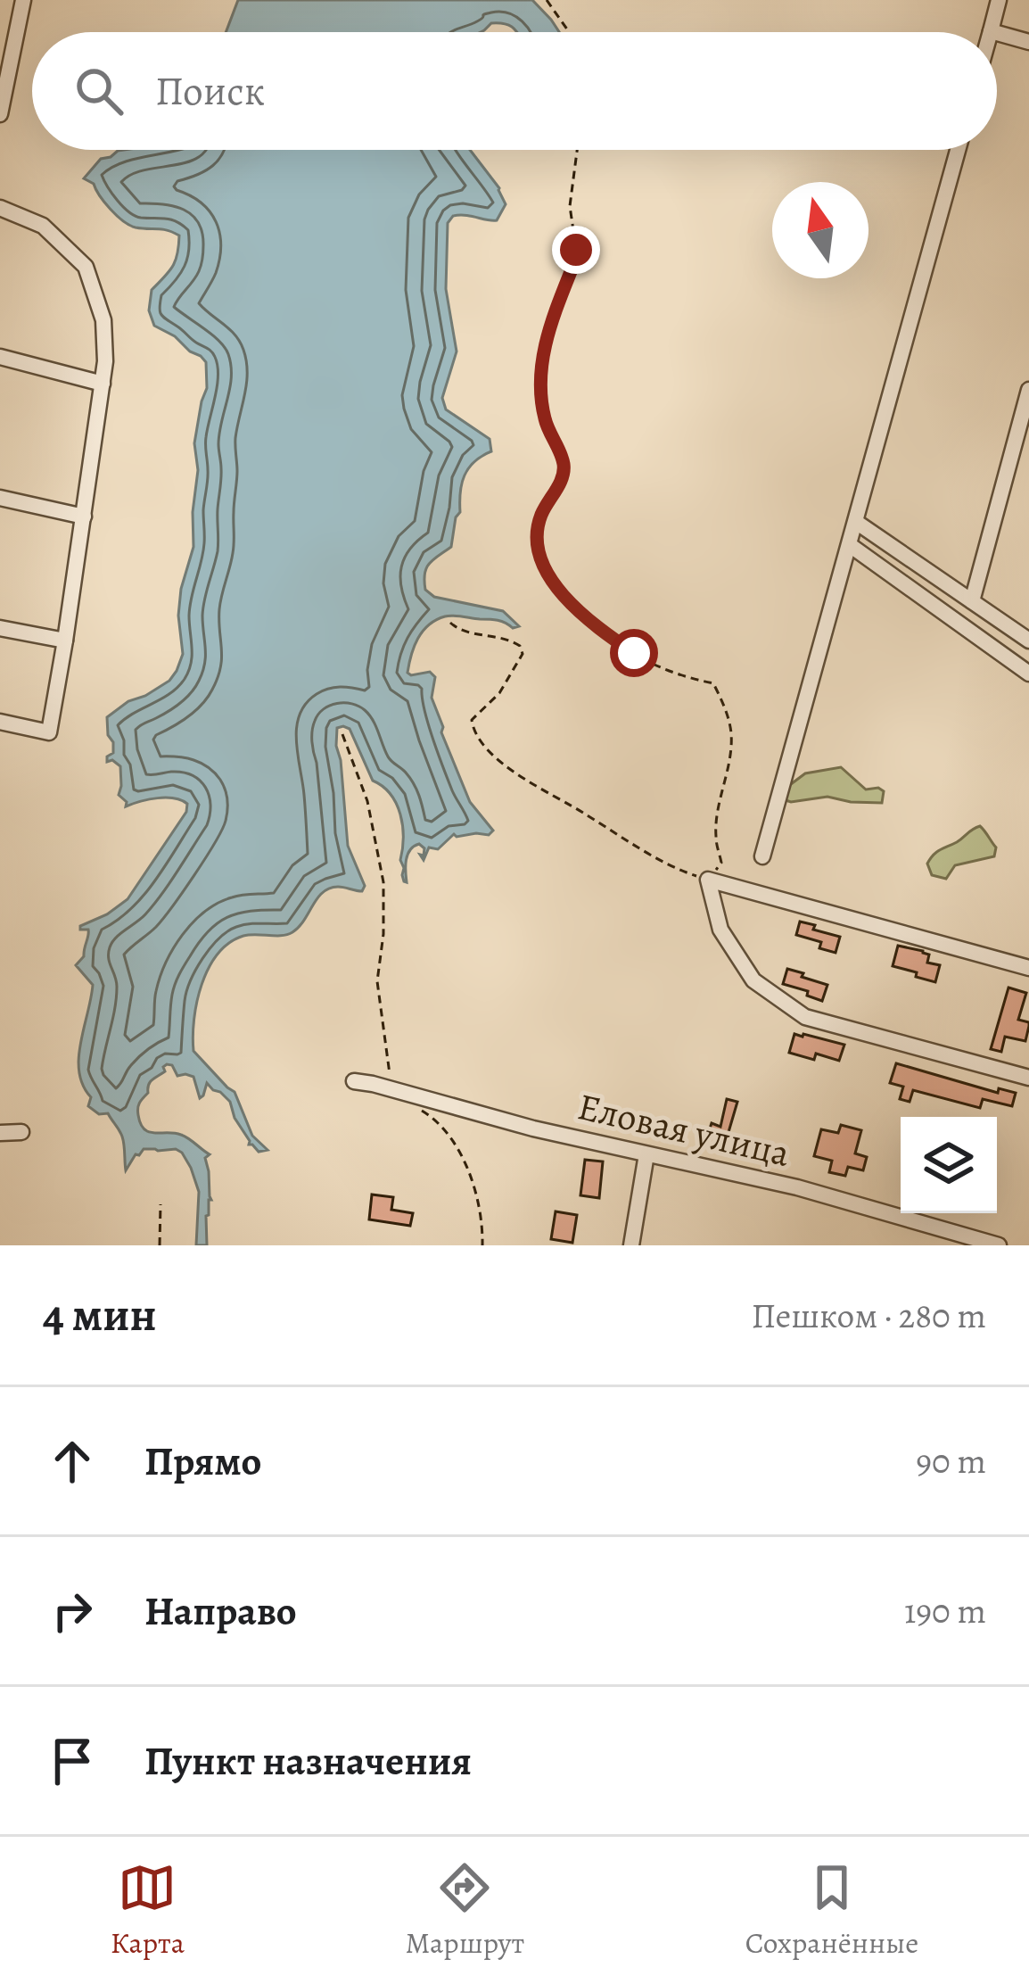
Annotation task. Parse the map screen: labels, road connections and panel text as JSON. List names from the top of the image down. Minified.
{"streets":{"street":["Еловая улица"]},"north":"top","page":{"search":"Поиск","heading":["4 мин","Пешком · 280 m"],"list":[["Прямо","90 m"],["Направо","190 m"],"Пункт назначения"],"nav":["Карта","Маршрут","Сохранённые"]}}
